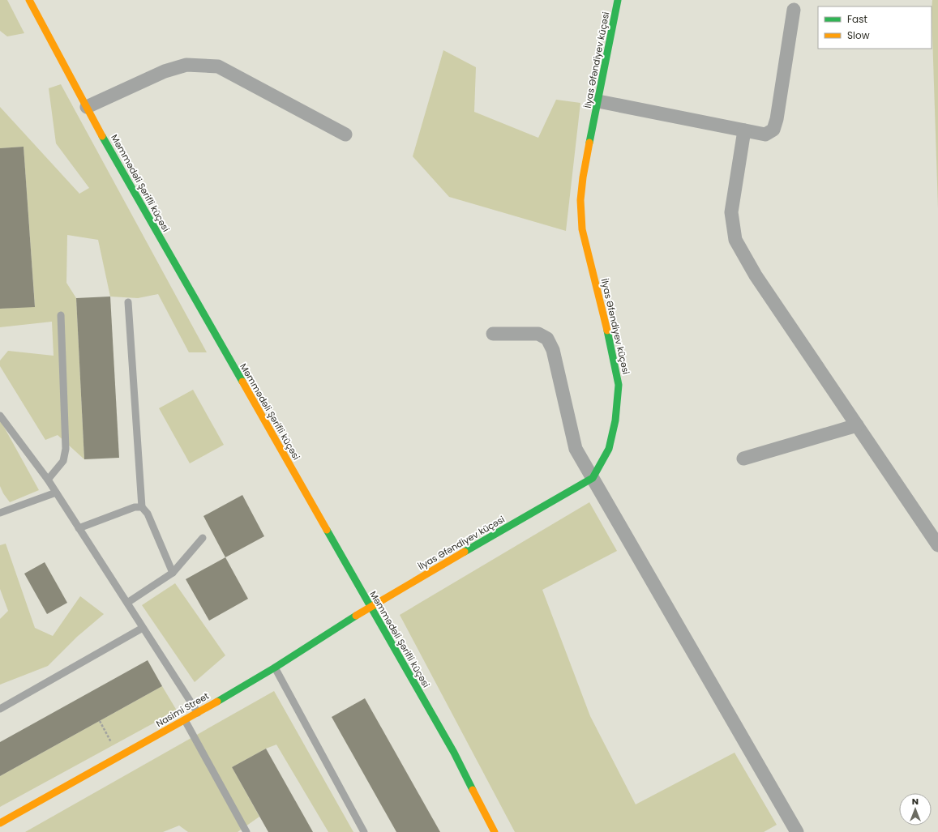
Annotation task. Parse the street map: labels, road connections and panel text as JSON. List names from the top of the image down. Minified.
{"streets":{"street":["İlyas Əfəndiyev küçəsi","Məmmədəli Şərifli küçəsi","Nasimi Street"]},"crossings":[["İlyas Əfəndiyev küçəsi","Məmmədəli Şərifli küçəsi"],["İlyas Əfəndiyev küçəsi","Nasimi Street"],["Məmmədəli Şərifli küçəsi","Nasimi Street"]],"legend":["Fast","Slow"],"north":"top"}
